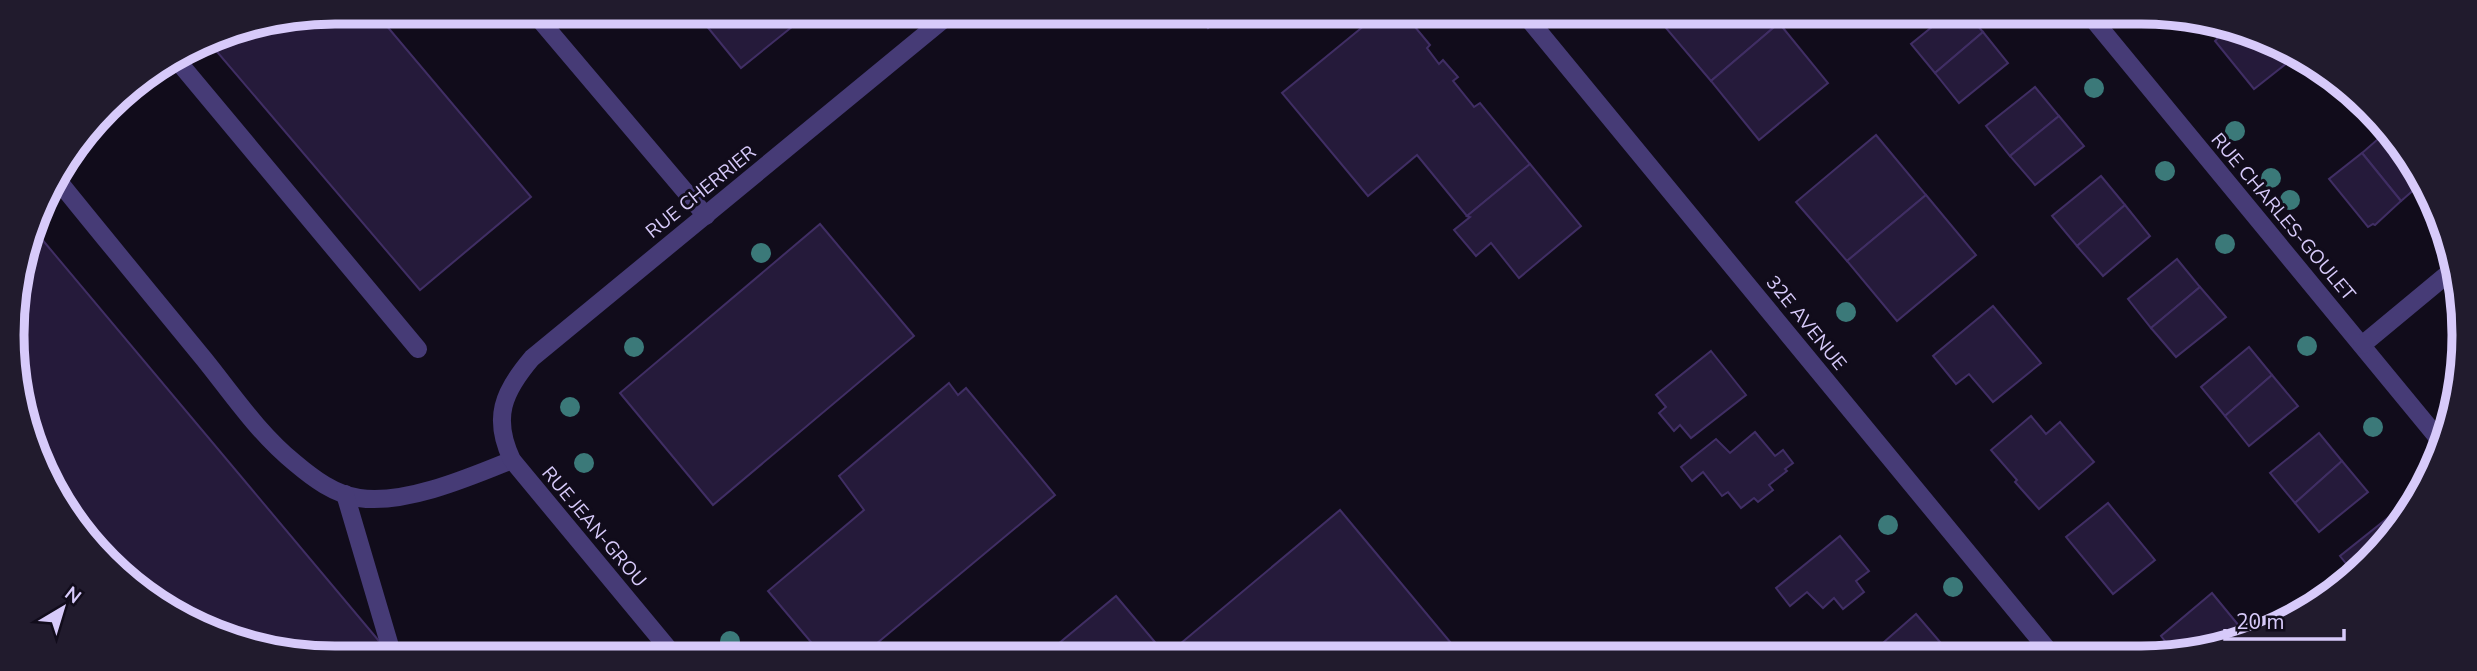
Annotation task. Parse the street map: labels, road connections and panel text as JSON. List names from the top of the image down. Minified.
{"streets":{"street":["RUE CHERRIER","RUE CHARLES-GOULET","32E AVENUE","RUE JEAN-GROU"]},"crossings":[["RUE CHERRIER","RUE JEAN-GROU"]],"scale_bar":"20 m","north":"top right"}
